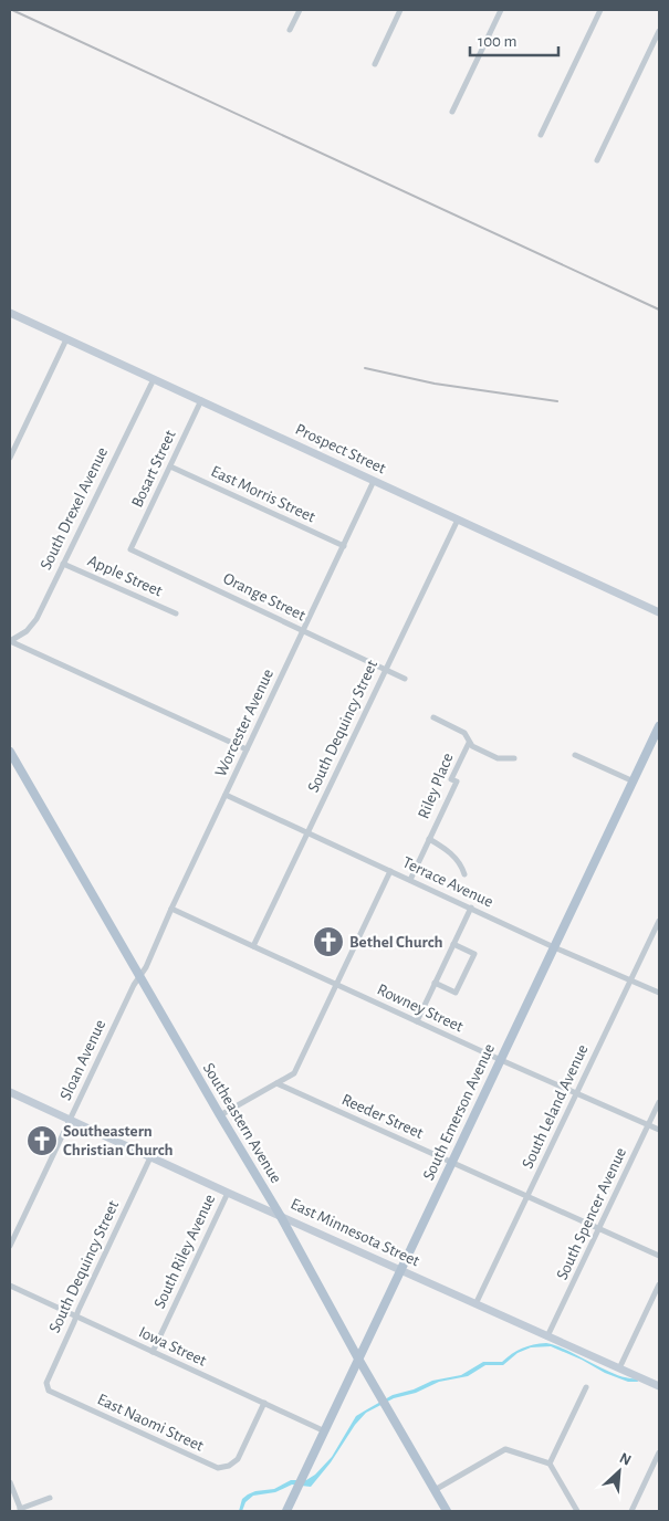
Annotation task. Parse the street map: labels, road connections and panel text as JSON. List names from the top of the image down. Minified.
{"streets":{"main road":["South Emerson Avenue","Southeastern Avenue"],"street":["Prospect Street","Bosart Street","East Morris Street","South Drexel Avenue","Apple Street","Orange Street","Worcester Avenue","South Dequincy Street","Riley Place","Terrace Avenue","Rowney Street","Sloan Avenue","South Leland Avenue","Reeder Street","South Spencer Avenue","East Minnesota Street","South Riley Avenue","Iowa Street","East Naomi Street"]},"crossings":[["Prospect Street","Bosart Street"],["Prospect Street","South Drexel Avenue"],["Prospect Street","Worcester Avenue"],["Prospect Street","South Dequincy Street"],["Bosart Street","East Morris Street"],["Bosart Street","Orange Street"],["East Morris Street","Worcester Avenue"],["South Drexel Avenue","Apple Street"],["Orange Street","Worcester Avenue"],["Orange Street","South Dequincy Street"],["Worcester Avenue","Terrace Avenue"],["Worcester Avenue","Rowney Street"],["Worcester Avenue","Sloan Avenue"],["Worcester Avenue","Southeastern Avenue"],["South Dequincy Street","Terrace Avenue"],["South Dequincy Street","Rowney Street"],["South Dequincy Street","East Minnesota Street"],["South Dequincy Street","Iowa Street"],["South Dequincy Street","East Naomi Street"],["Riley Place","Terrace Avenue"],["Terrace Avenue","South Leland Avenue"],["Terrace Avenue","South Emerson Avenue"],["Rowney Street","South Leland Avenue"],["Rowney Street","South Emerson Avenue"],["Rowney Street","South Spencer Avenue"],["Sloan Avenue","Southeastern Avenue"],["Sloan Avenue","East Minnesota Street"],["South Leland Avenue","Reeder Street"],["South Leland Avenue","East Minnesota Street"],["South Emerson Avenue","Reeder Street"],["South Emerson Avenue","Southeastern Avenue"],["South Emerson Avenue","East Minnesota Street"],["South Emerson Avenue","Iowa Street"],["Reeder Street","South Spencer Avenue"],["Southeastern Avenue","East Minnesota Street"],["South Spencer Avenue","East Minnesota Street"],["East Minnesota Street","South Riley Avenue"],["South Riley Avenue","Iowa Street"],["Iowa Street","East Naomi Street"]],"places":{"church":["Bethel Church","Southeastern Christian Church"]},"scale_bar":"100 m","north":"top right"}
